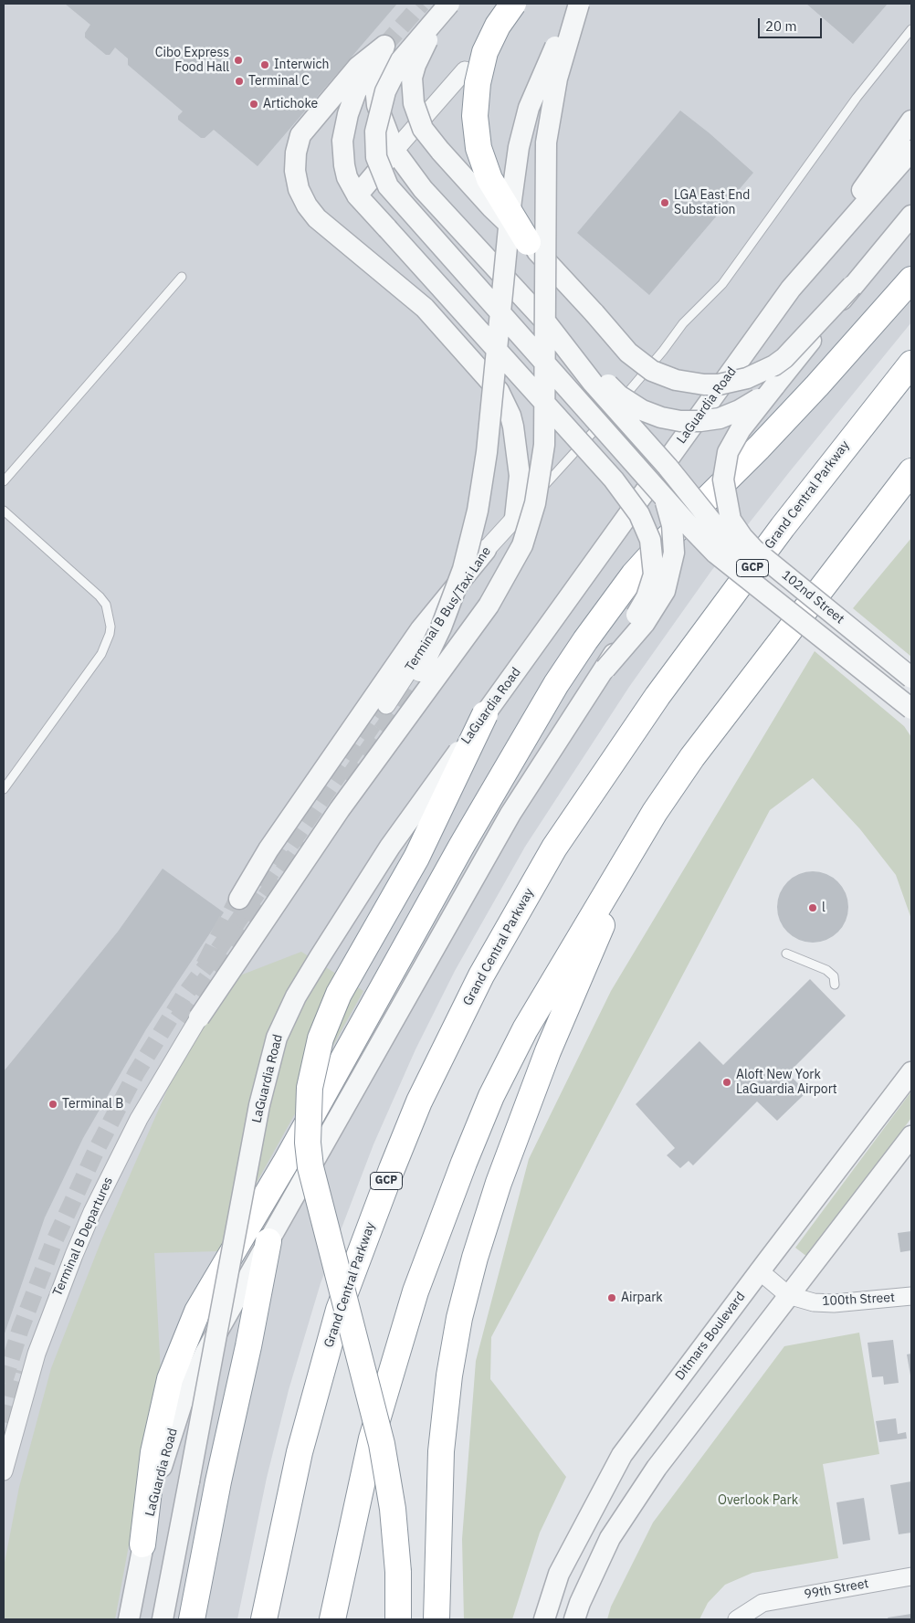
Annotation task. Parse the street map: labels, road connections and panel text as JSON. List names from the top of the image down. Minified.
{"streets":{"highway":["Grand Central Parkway","GCP"],"street":["LaGuardia Road","102nd Street","Terminal B Bus/Taxi Lane","Terminal B Departures","100th Street","Ditmars Boulevard","99th Street"]},"crossings":[["100th Street","Ditmars Boulevard"]],"parks":["Overlook Park"],"places":["Cibo Express Food Hall","Interwich","Terminal C","Artichoke","LGA East End Substation","l","Aloft New York LaGuardia Airport","Terminal B","Airpark"],"scale_bar":"20 m"}
